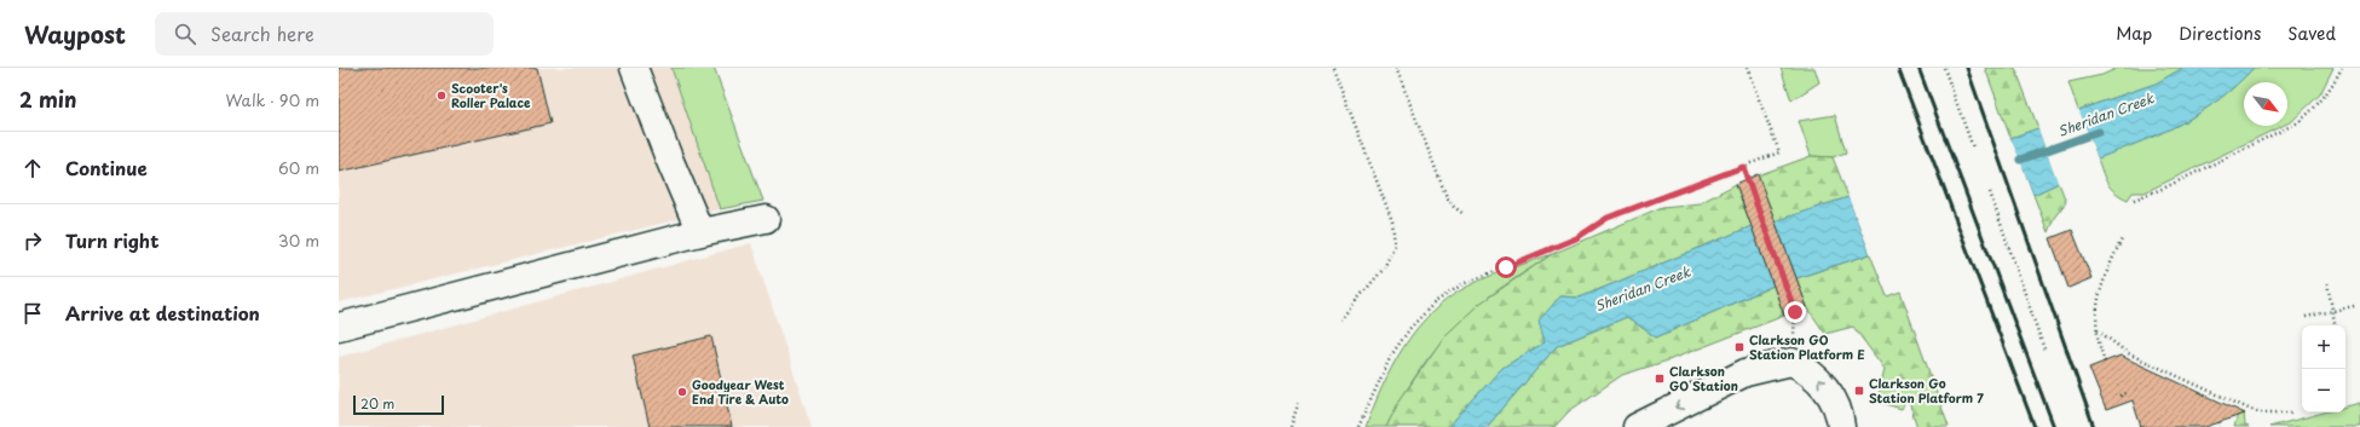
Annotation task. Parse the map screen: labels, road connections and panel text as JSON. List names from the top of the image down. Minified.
{"water":["Sheridan Creek"],"places":{"other":["Scooter's Roller Palace","Goodyear West End Tire & Auto"],"transit":["Clarkson GO Station Platform E","Clarkson GO Station","Clarkson Go Station Platform 7"]},"scale_bar":"20 m","north":"bottom right","page":{"header":"Waypost","search":"Search here","nav":["Map","Directions","Saved"],"heading":["2 min","Walk · 90 m"],"list":[["Continue","60 m"],["Turn right","30 m"],"Arrive at destination"],"map_buttons":["+","−"],"scale":"20 m"}}
